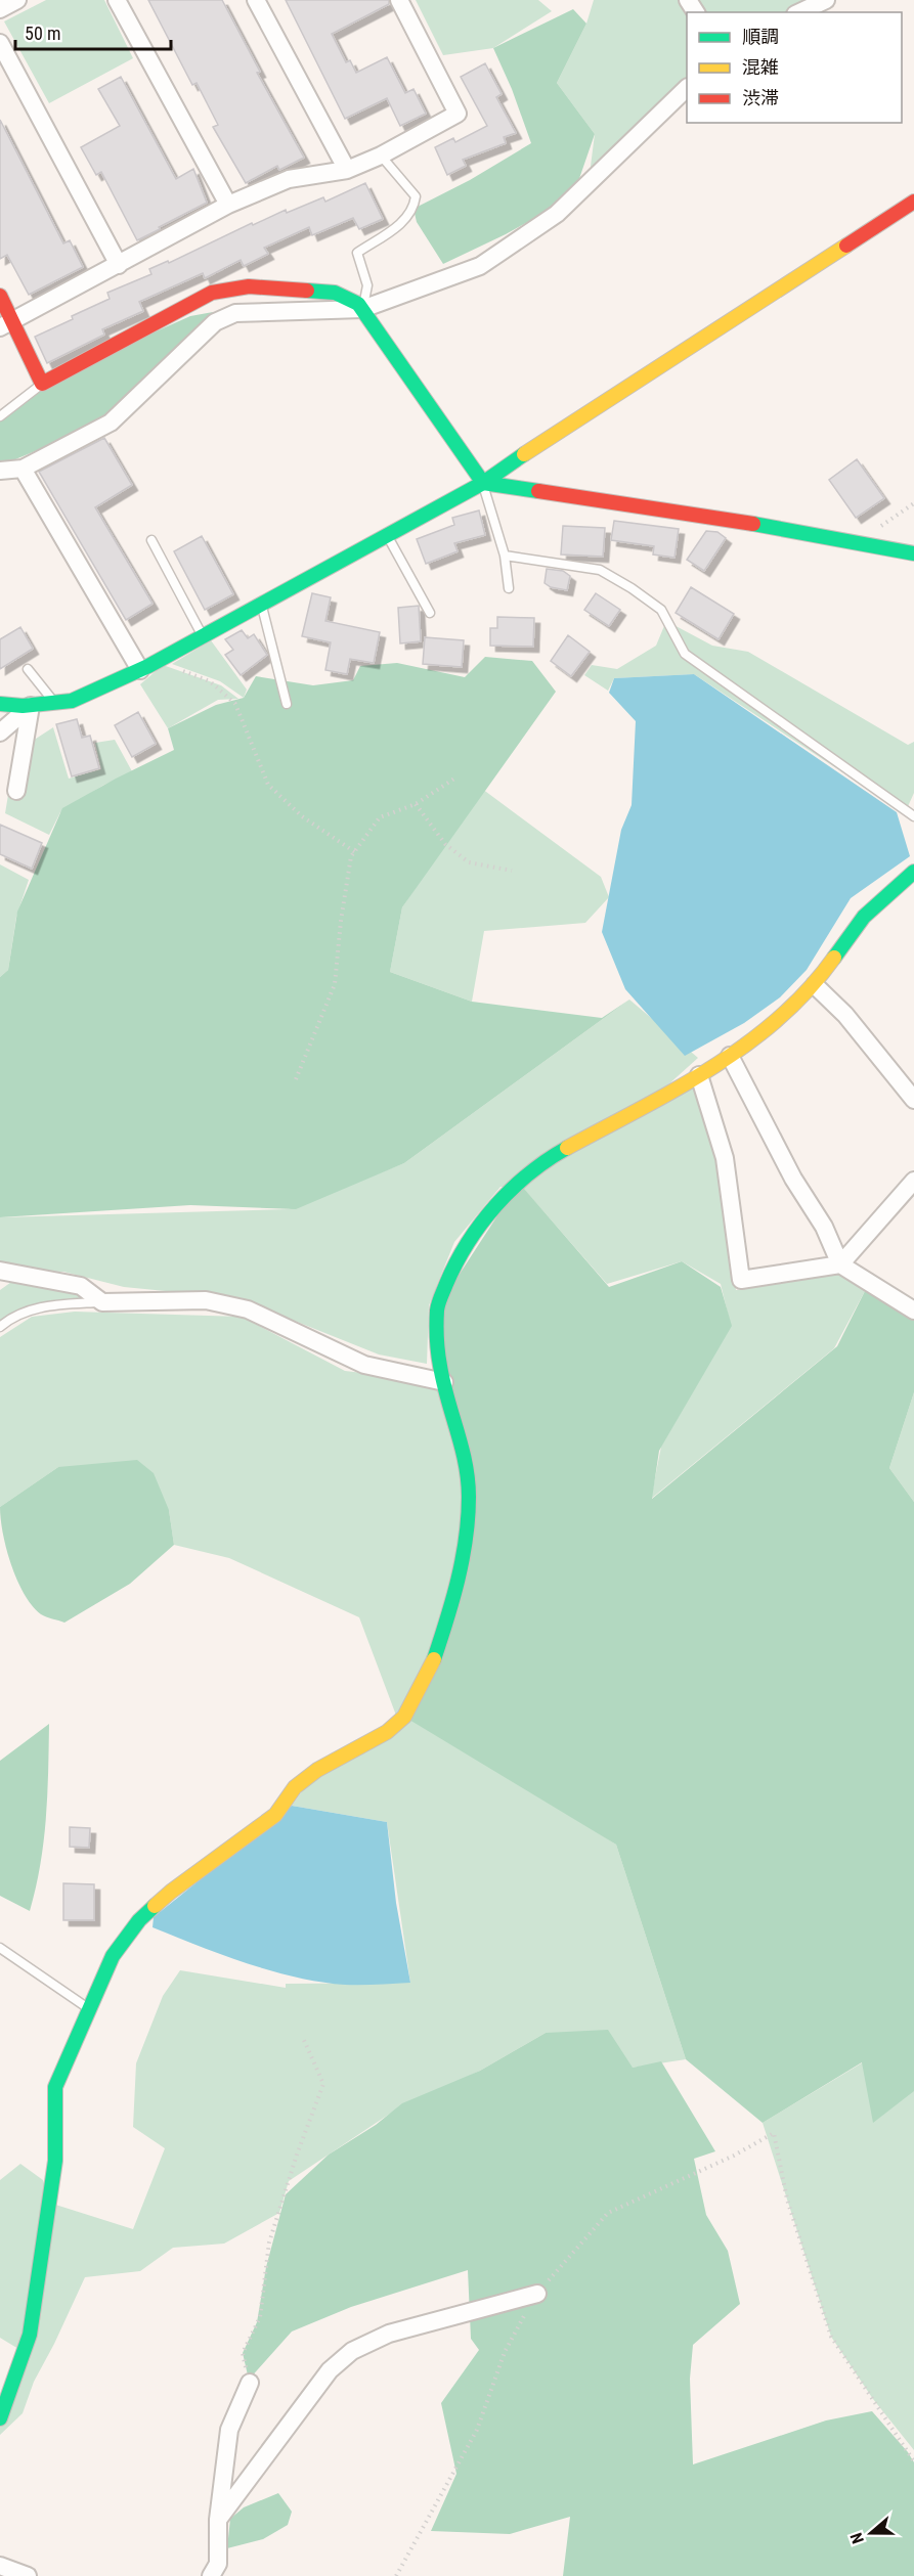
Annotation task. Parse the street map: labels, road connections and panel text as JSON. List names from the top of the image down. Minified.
{"legend":["順調","混雑","渋滞"],"scale_bar":"50 m","north":"left"}
